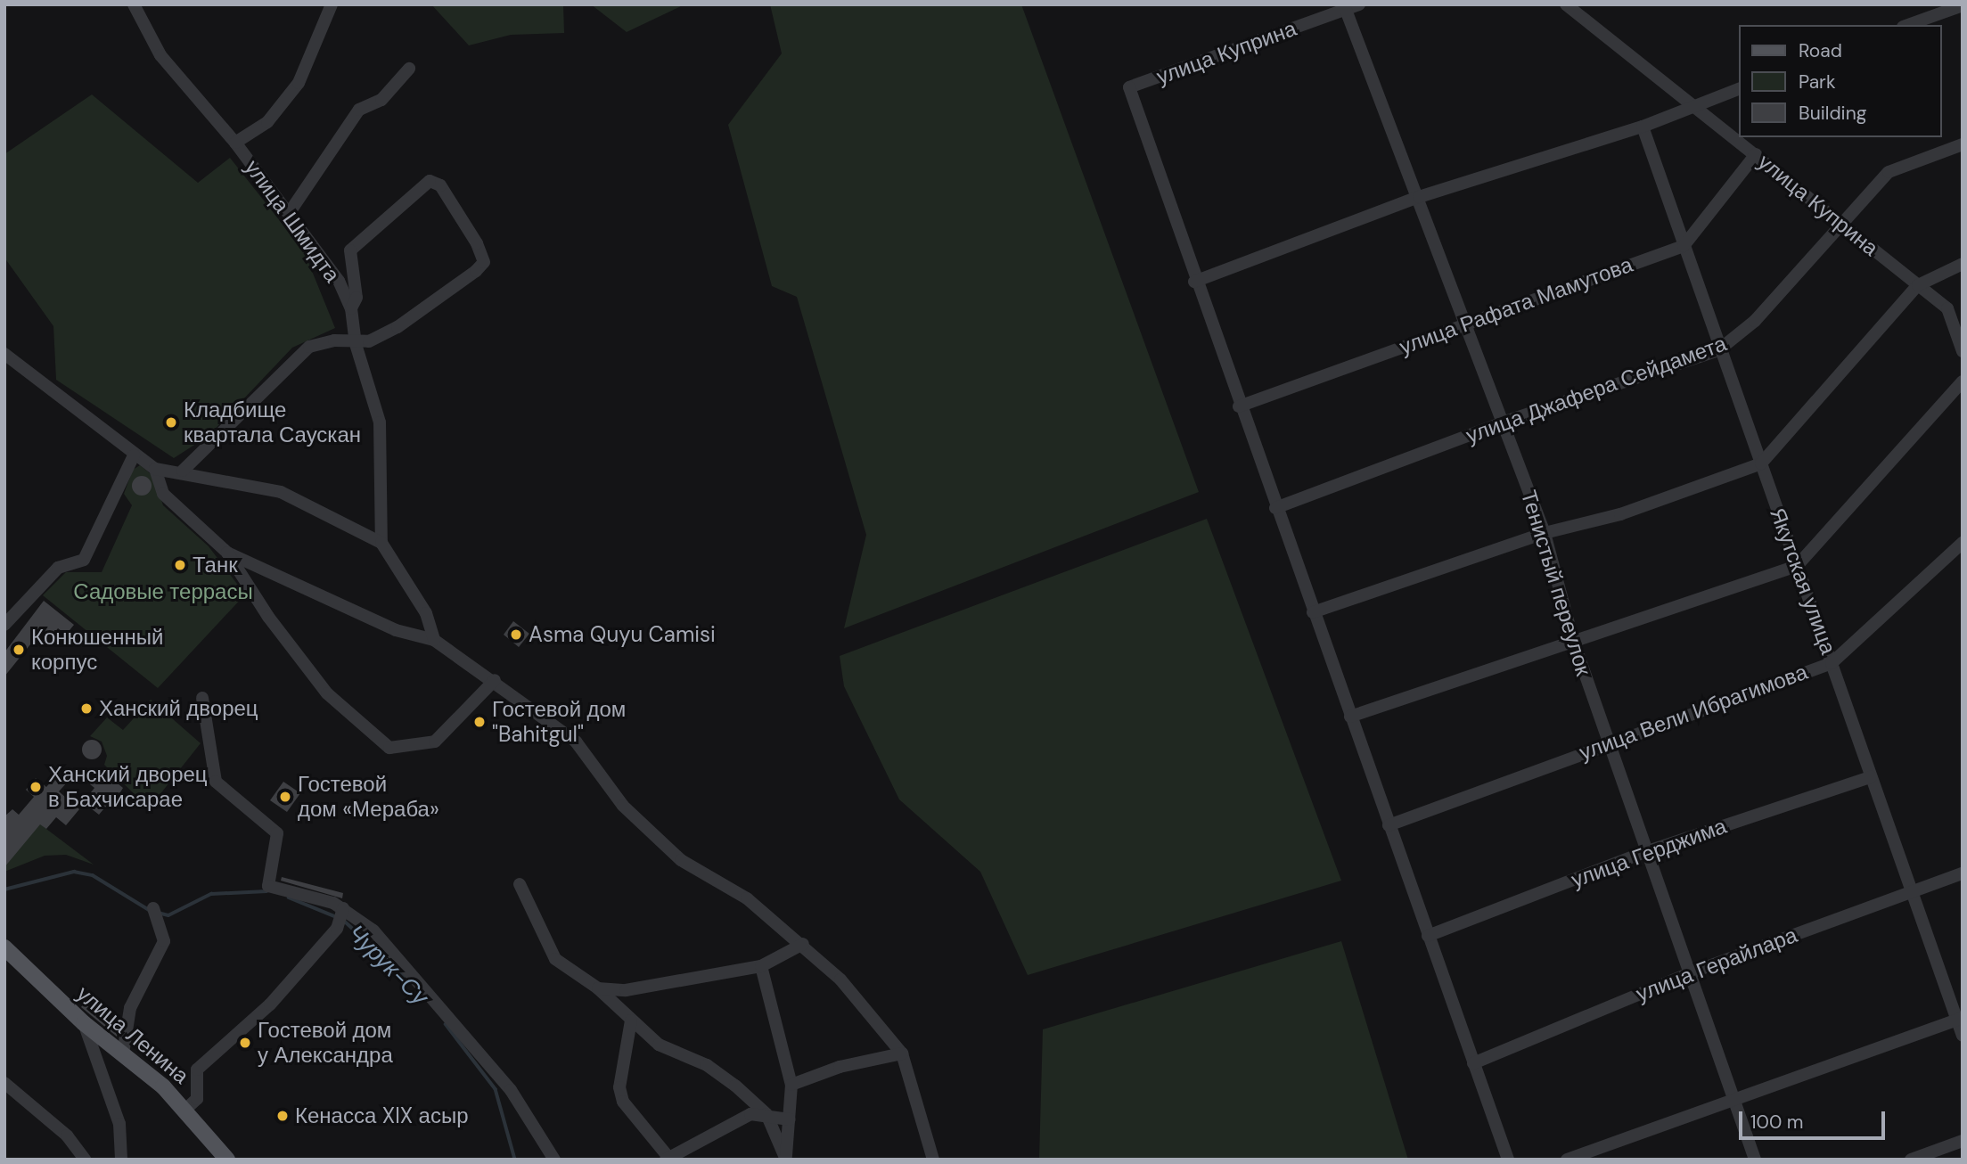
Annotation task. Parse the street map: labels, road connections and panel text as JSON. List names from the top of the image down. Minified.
{"streets":{"main road":["улица Ленина"],"street":["улица Куприна","улица Шмидта","улица Рафата Мамутова","улица Джафера Сейдамета","Якутская улица","Тенистый переулок","улица Вели Ибрагимова","улица Герджима","улица Герайлара"]},"crossings":[["улица Куприна","улица Джафера Сейдамета"],["улица Куприна","Тенистый переулок"],["улица Рафата Мамутова","Якутская улица"],["улица Рафата Мамутова","Тенистый переулок"],["улица Джафера Сейдамета","Якутская улица"],["улица Джафера Сейдамета","Тенистый переулок"],["Якутская улица","улица Вели Ибрагимова"],["Якутская улица","улица Герджима"],["Якутская улица","улица Герайлара"],["Тенистый переулок","улица Вели Ибрагимова"],["Тенистый переулок","улица Герджима"],["Тенистый переулок","улица Герайлара"]],"water":["Чурук-Су"],"parks":["Садовые террасы"],"places":["Кладбище квартала Саускан","Танк","Asma Quyu Camisi","Конюшенный корпус","Ханский дворец","Гостевой дом \"Bahitgul\"","Ханский дворец в Бахчисарае","Гостевой дом «Мераба»","Гостевой дом у Александра","Кенасса XIX асыр"],"legend":["Road","Park","Building"],"scale_bar":"100 m"}
